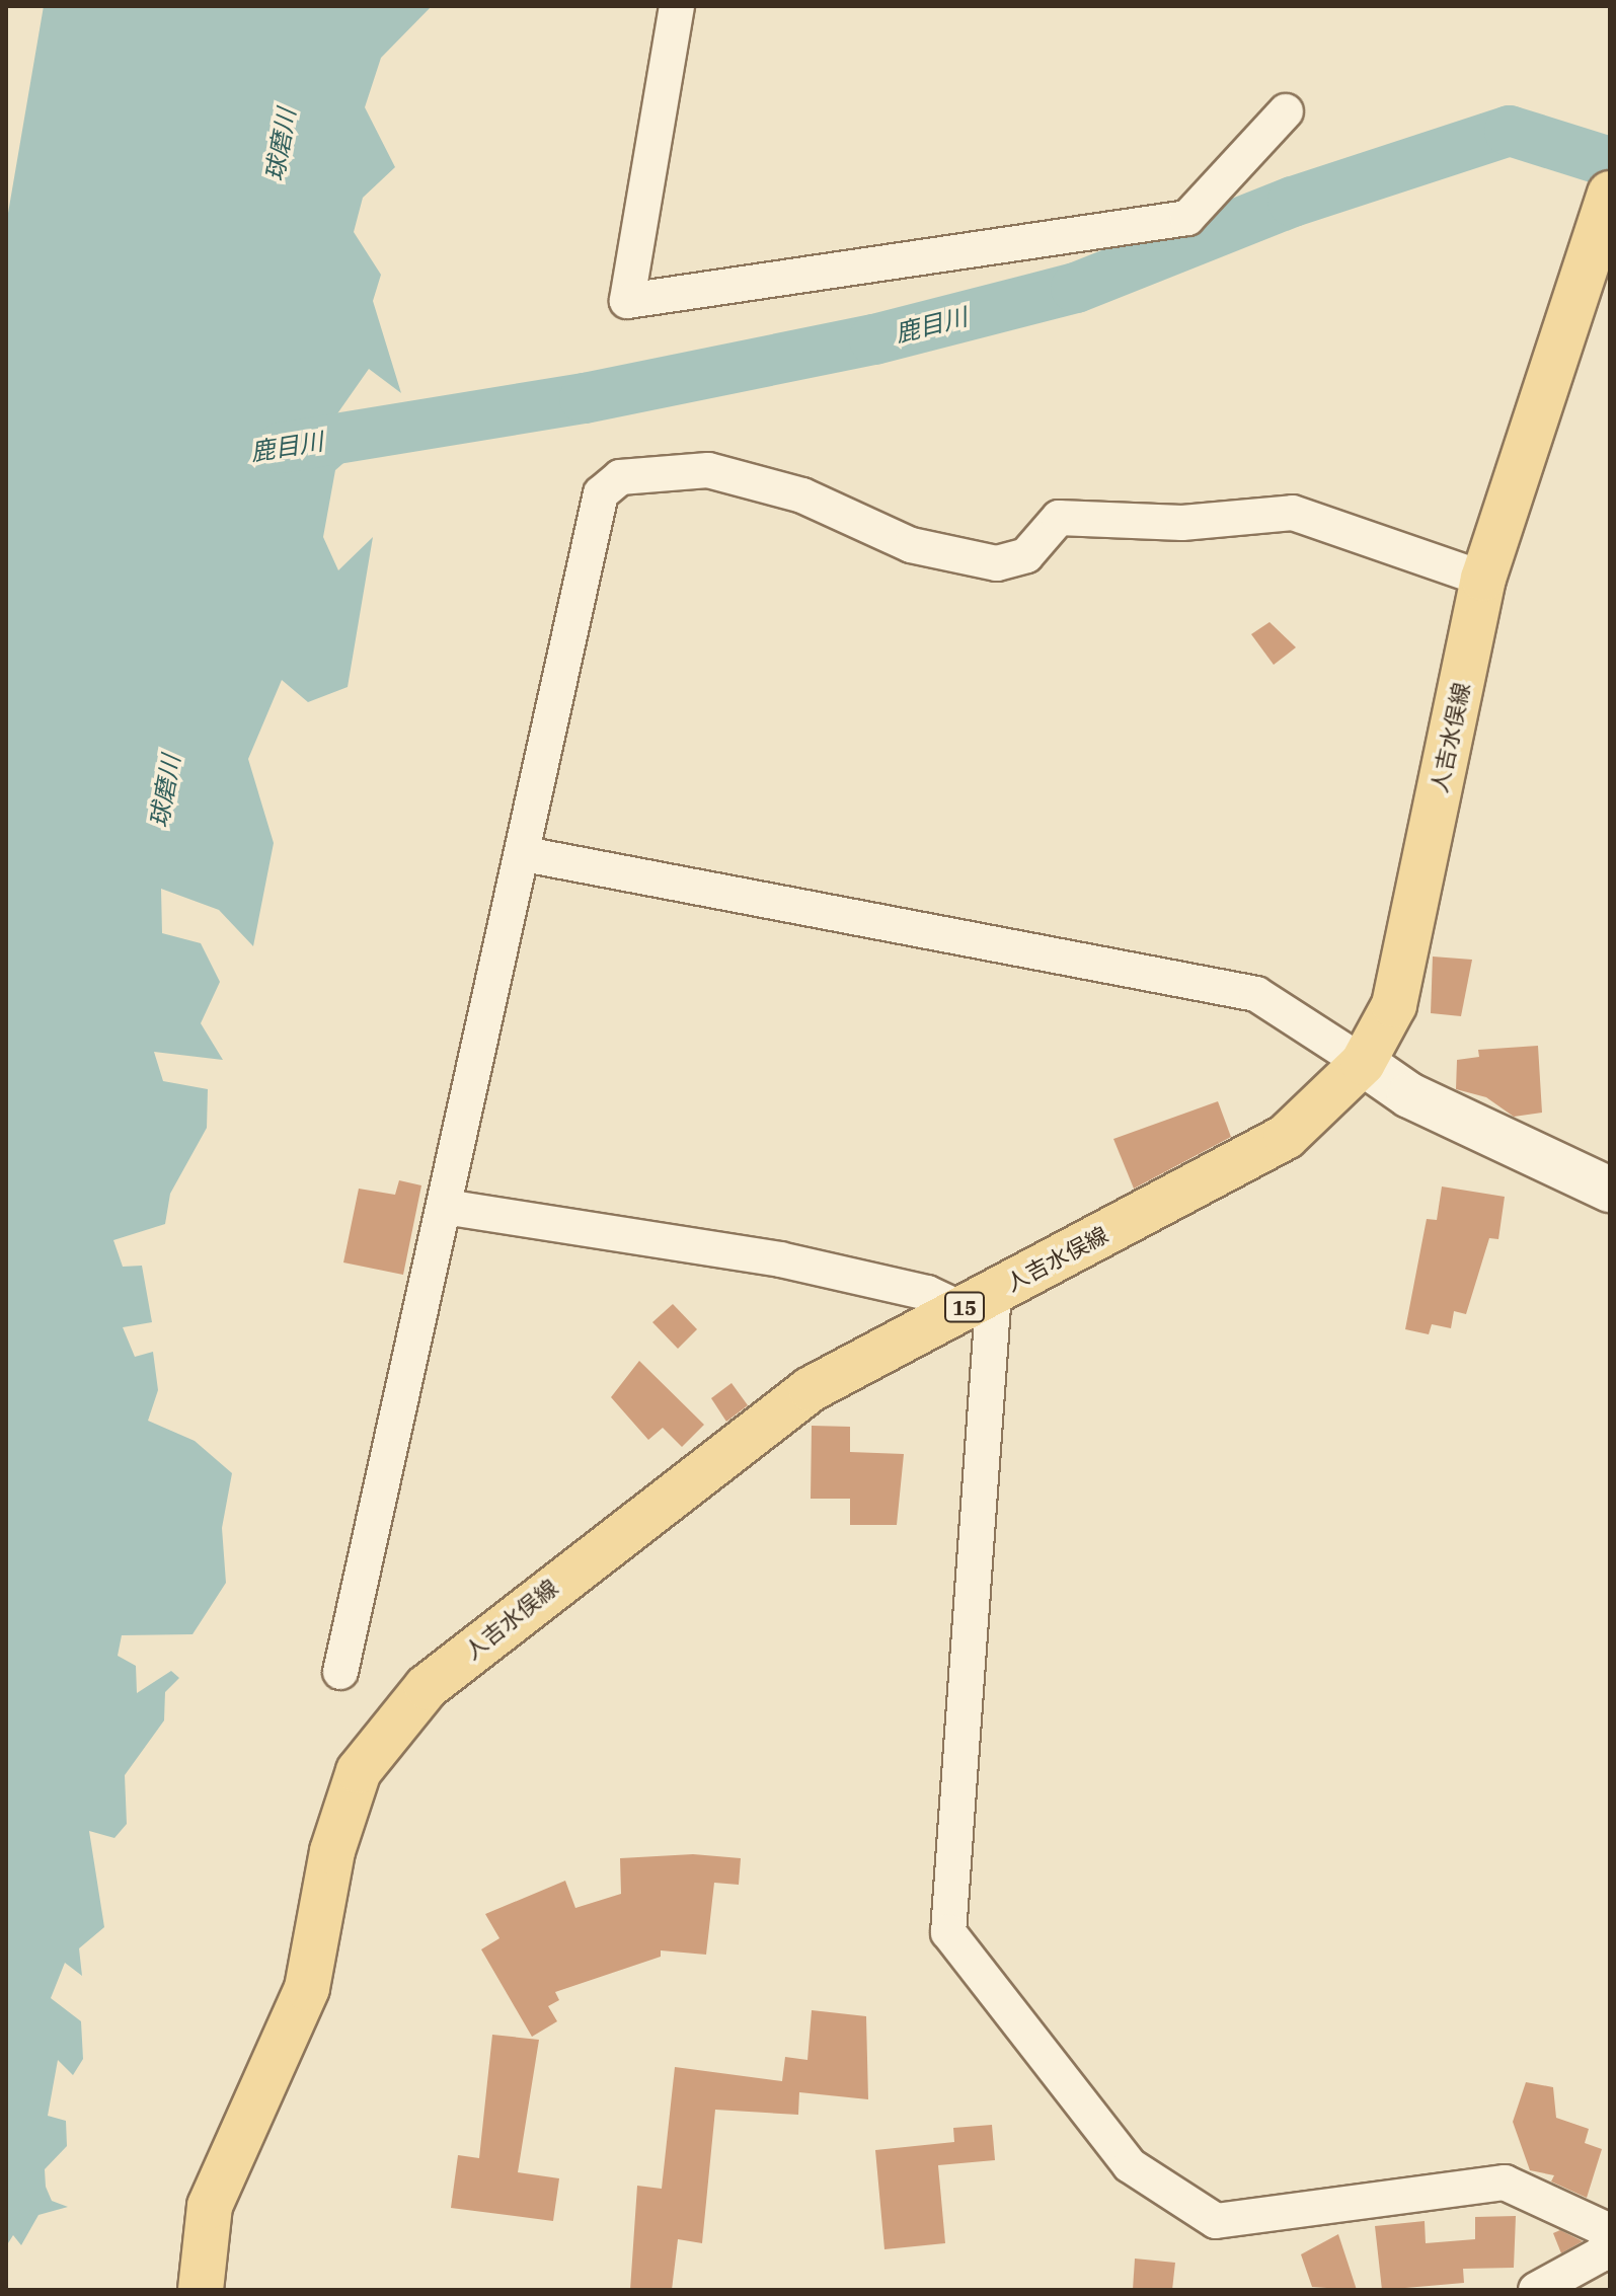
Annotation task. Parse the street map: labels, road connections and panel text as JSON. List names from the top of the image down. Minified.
{"streets":{"main road":["人吉水俣線","15"]},"water":["球磨川","鹿目川"]}
